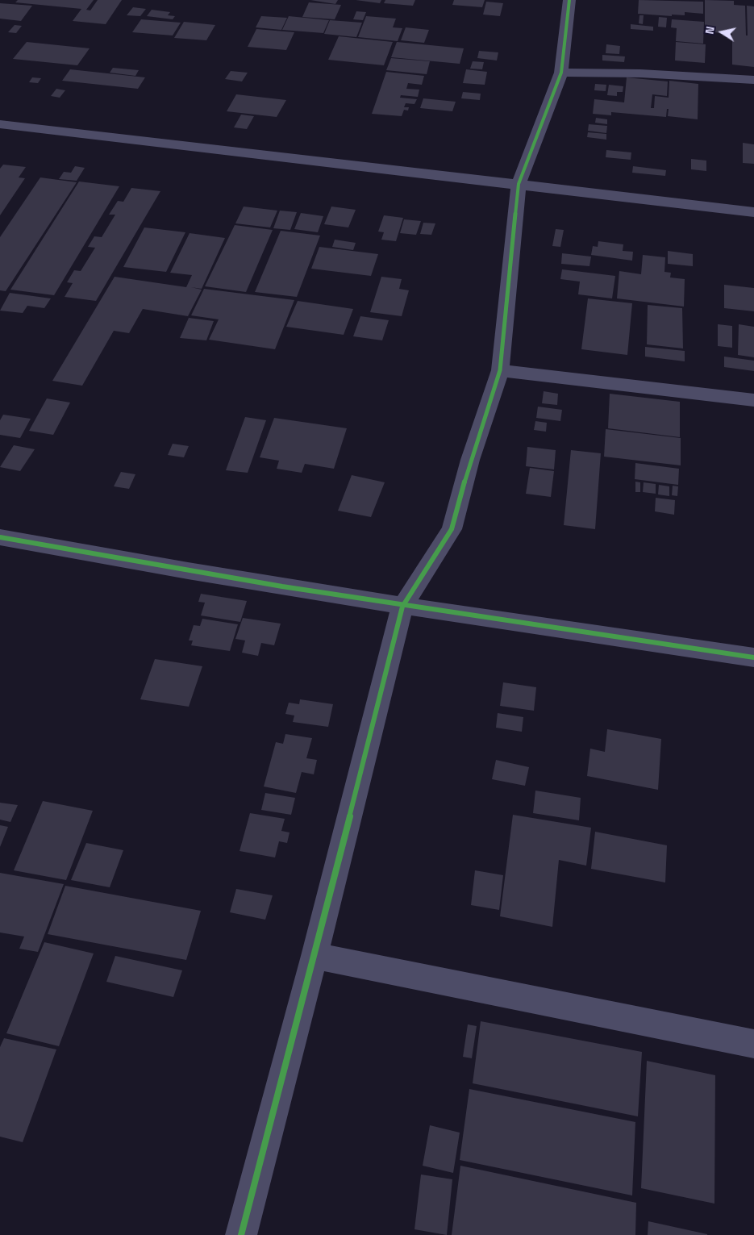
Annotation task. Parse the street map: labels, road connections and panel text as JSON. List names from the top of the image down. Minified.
{"north":"left"}
